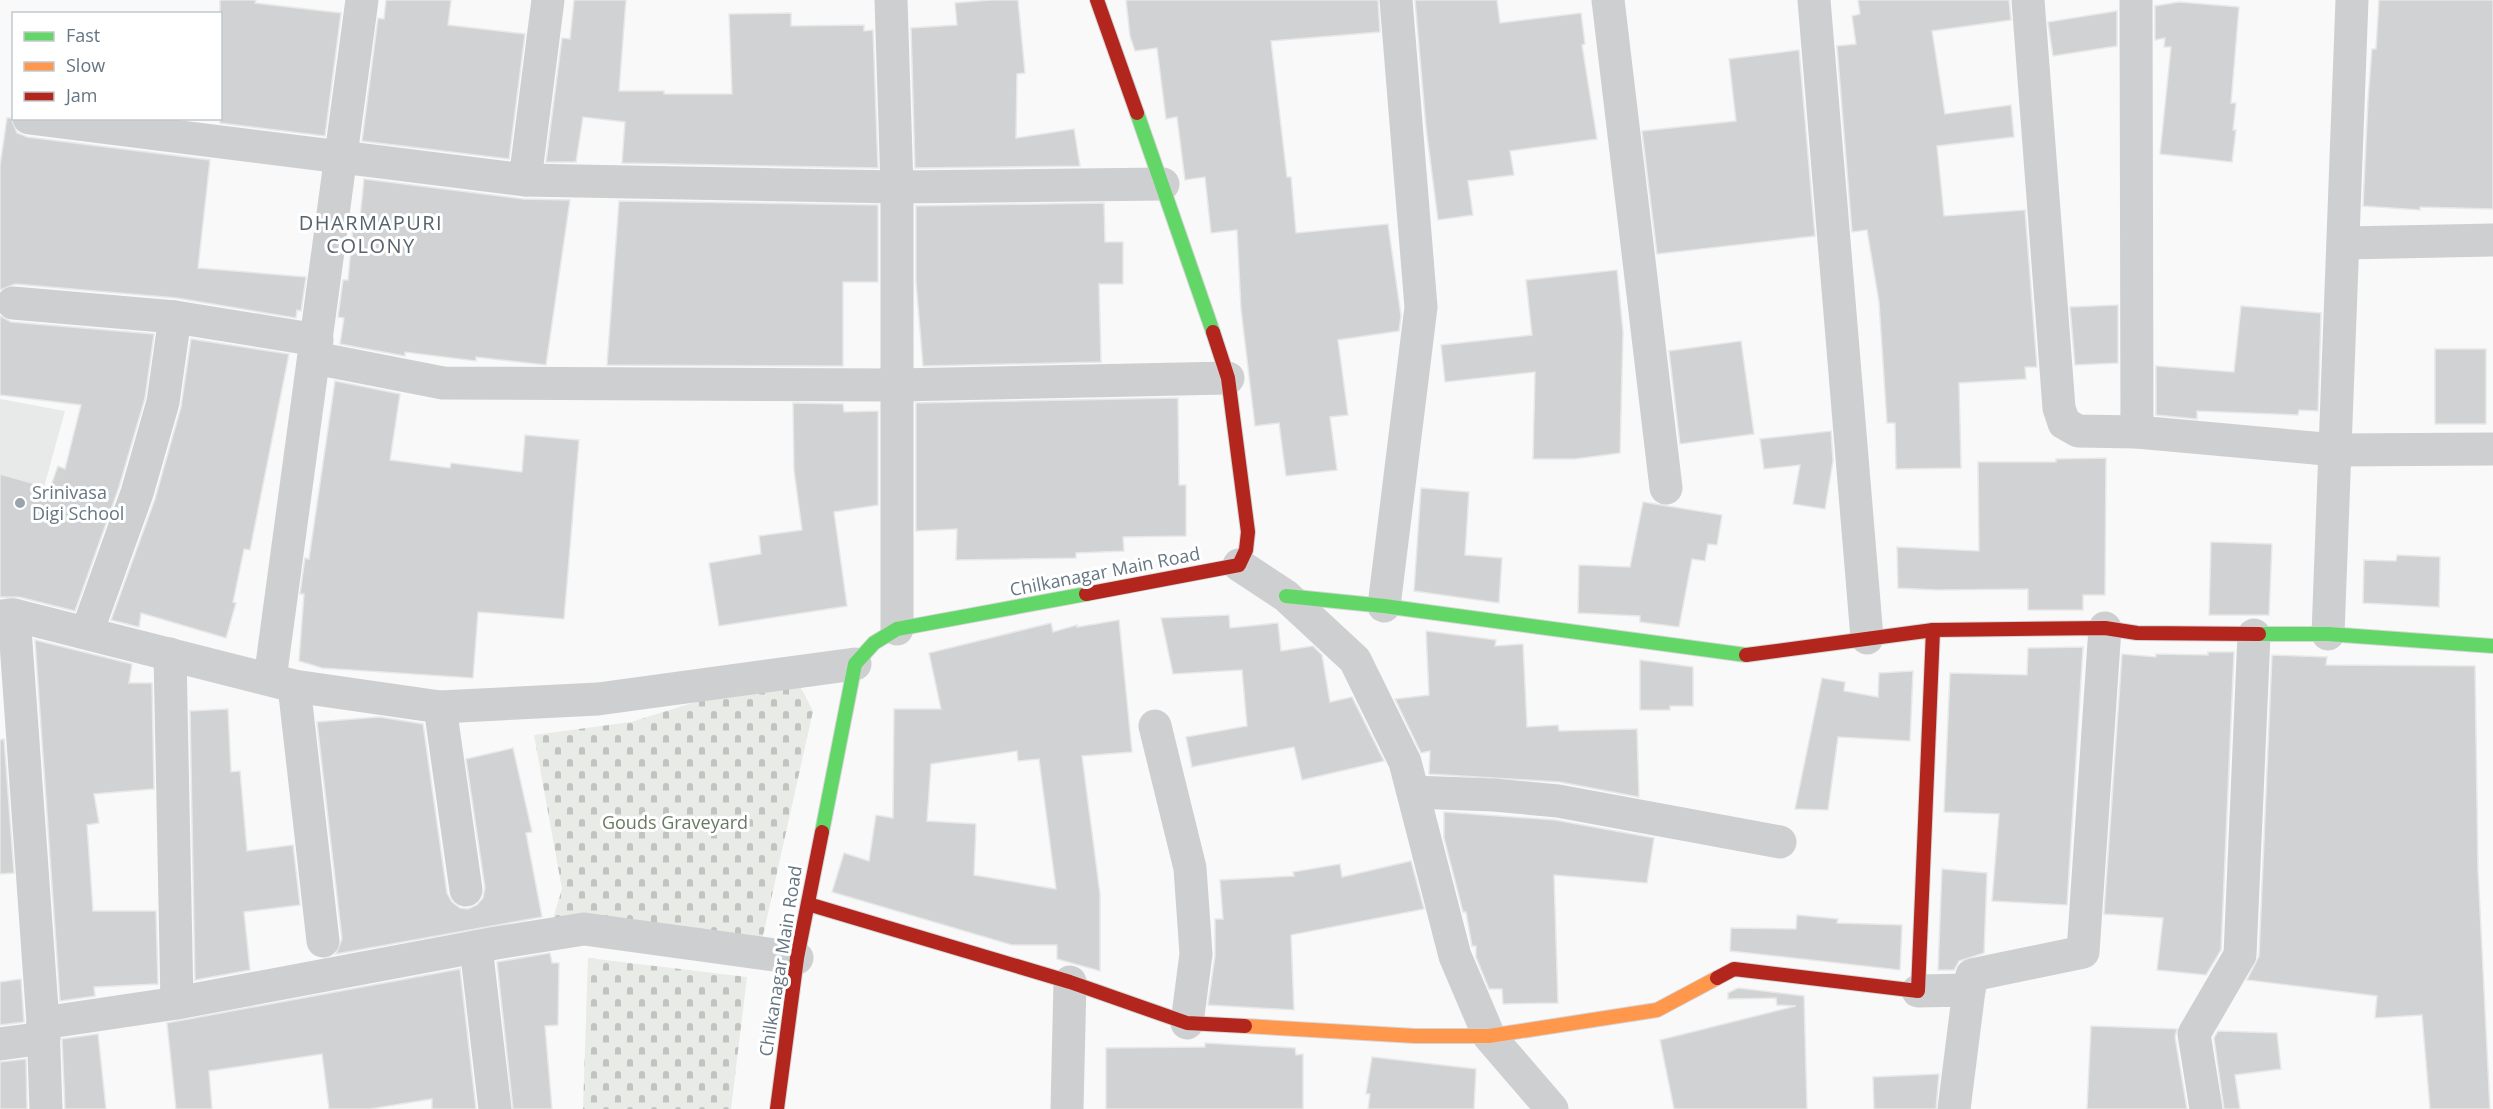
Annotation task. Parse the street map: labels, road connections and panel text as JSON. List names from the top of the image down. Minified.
{"streets":{"street":["Chilkanagar Main Road"]},"districts":["DHARMAPURI COLONY"],"parks":["Gouds Graveyard"],"places":["Srinivasa Digi School"],"legend":["Fast","Slow","Jam"]}
